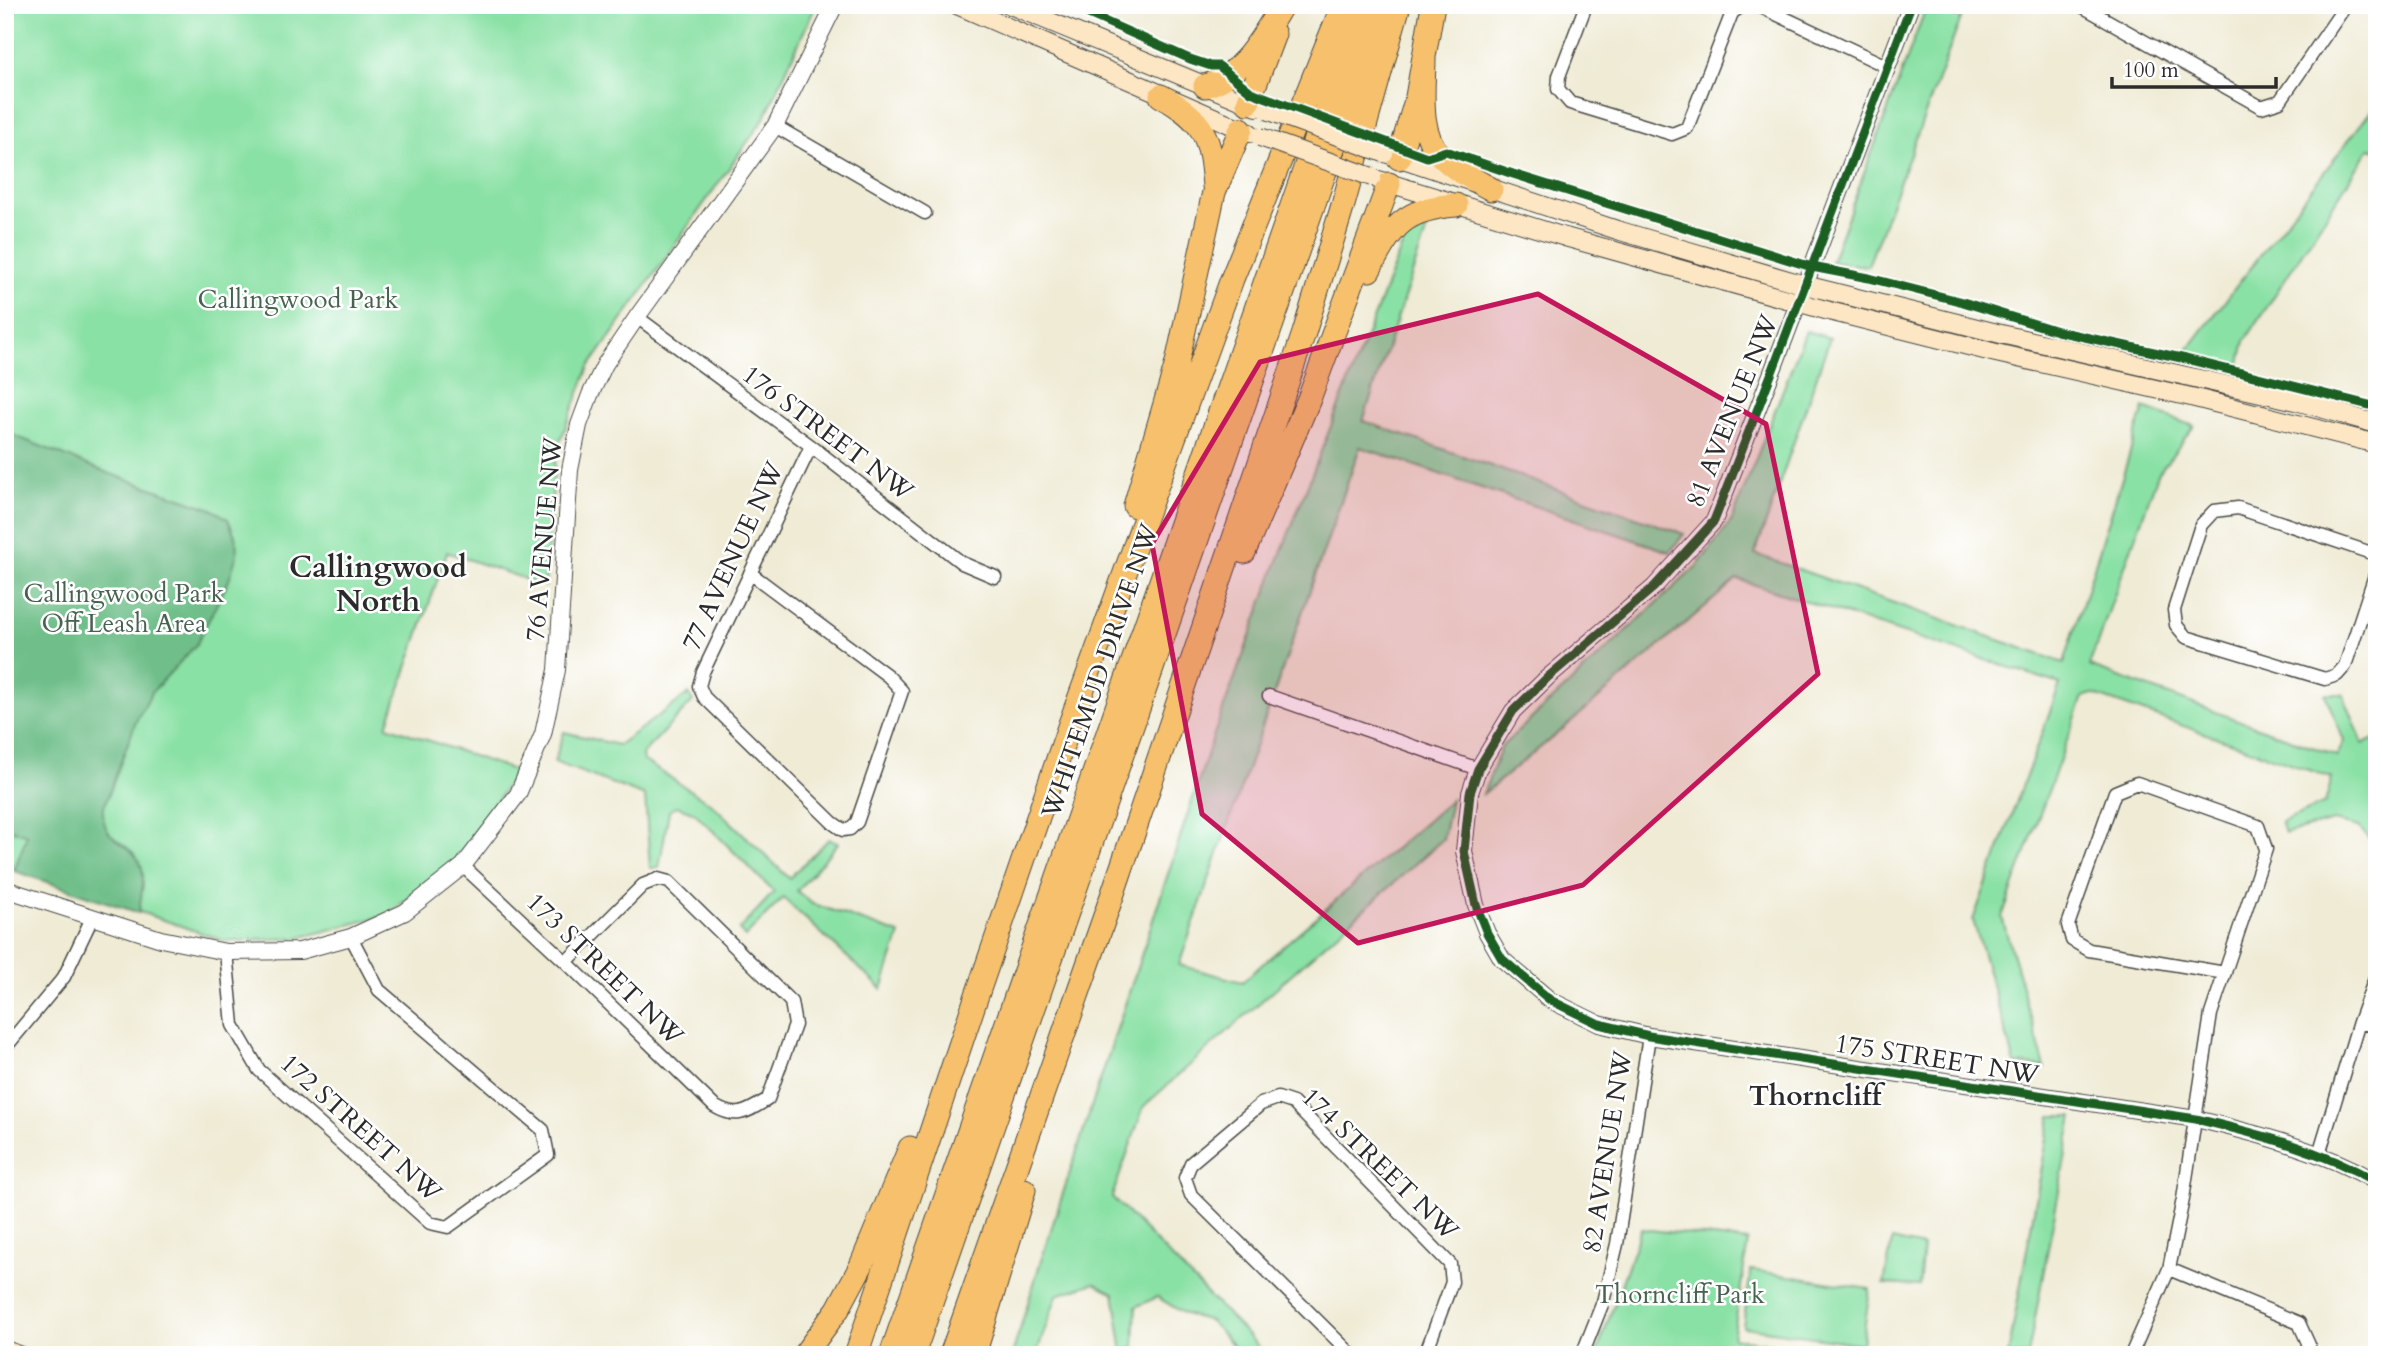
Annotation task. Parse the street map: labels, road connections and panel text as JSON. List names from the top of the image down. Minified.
{"streets":{"highway":["WHITEMUD DRIVE NW"],"street":["81 AVENUE NW","176 STREET NW","76 AVENUE NW","77 AVENUE NW","173 STREET NW","175 STREET NW","172 STREET NW","82 AVENUE NW","174 STREET NW"]},"crossings":[["81 AVENUE NW","175 STREET NW"],["176 STREET NW","76 AVENUE NW"],["176 STREET NW","77 AVENUE NW"],["76 AVENUE NW","173 STREET NW"],["76 AVENUE NW","172 STREET NW"],["175 STREET NW","82 AVENUE NW"]],"districts":["Callingwood North","Thorncliff"],"parks":["Callingwood Park","Callingwood Park Off Leash Area","Thorncliff Park"],"scale_bar":"100 m"}
